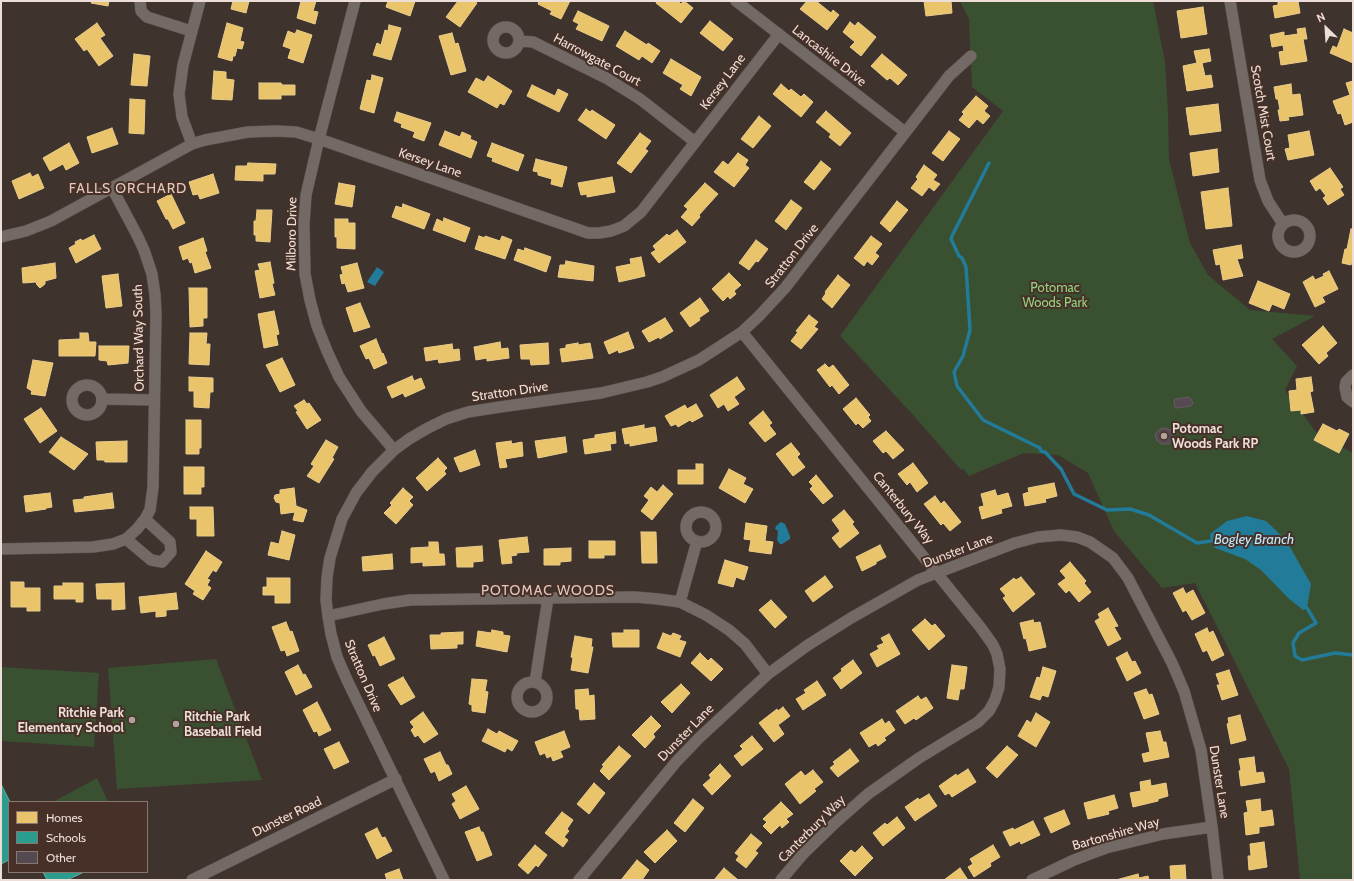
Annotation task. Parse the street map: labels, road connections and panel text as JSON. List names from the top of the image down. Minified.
{"streets":{"street":["Lancashire Drive","Harrowgate Court","Kersey Lane","Scotch Mist Court","Milboro Drive","Stratton Drive","Orchard Way South","Canterbury Way","Dunster Lane","Dunster Road","Bartonshire Way"]},"crossings":[["Lancashire Drive","Kersey Lane"],["Lancashire Drive","Stratton Drive"],["Harrowgate Court","Kersey Lane"],["Kersey Lane","Milboro Drive"],["Kersey Lane","Orchard Way South"],["Milboro Drive","Stratton Drive"],["Stratton Drive","Canterbury Way"],["Stratton Drive","Dunster Road"],["Canterbury Way","Dunster Lane"],["Dunster Lane","Bartonshire Way"]],"districts":["FALLS ORCHARD","POTOMAC WOODS"],"water":["Bogley Branch"],"parks":["Potomac Woods Park"],"places":["Potomac Woods Park RP","Ritchie Park Elementary School","Ritchie Park Baseball Field"],"legend":["Homes","Schools","Other"],"north":"top left"}
